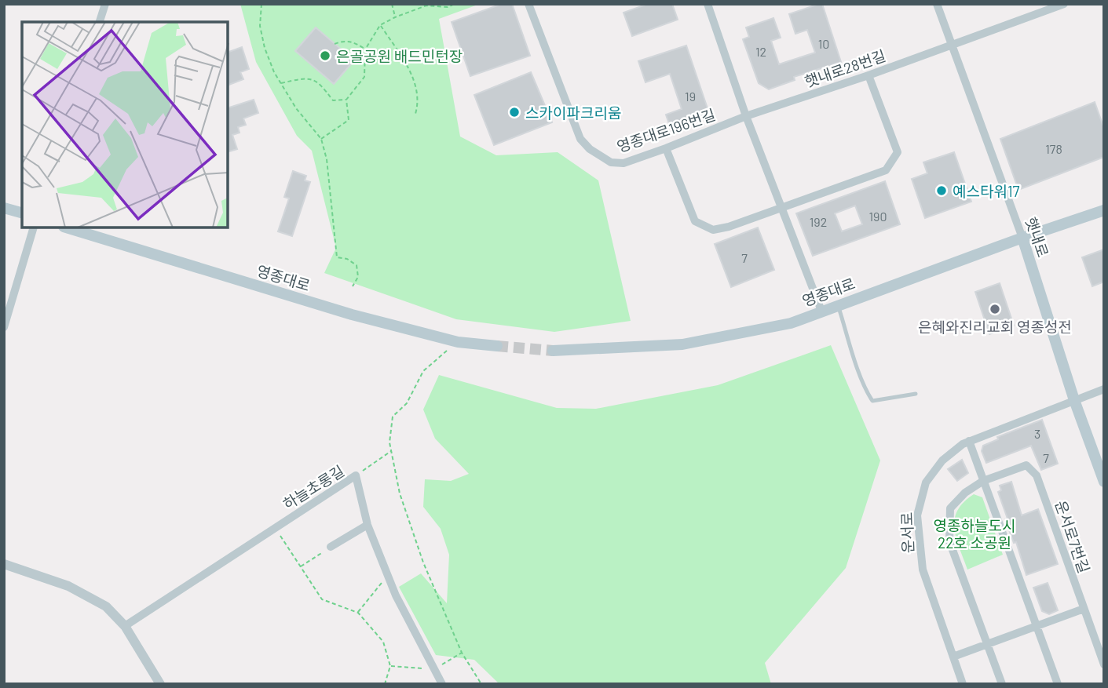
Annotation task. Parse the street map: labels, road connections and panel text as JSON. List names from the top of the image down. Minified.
{"streets":{"main road":["햇내로","영종대로"],"street":["햇내로28번길","영종대로196번길","하늘초롱길","운서로","운서로7번길"]},"crossings":[["햇내로28번길","영종대로196번길"],["햇내로28번길","햇내로"],["햇내로","영종대로"],["햇내로","운서로"]],"parks":["영종하늘도시 22호 소공원"],"places":["은골공원 배드민턴장","스카이파크리움","예스타워17","은혜와진리교회 영종성전"],"house_numbers":["10","12","19","178","190","192","7","3","7"]}
